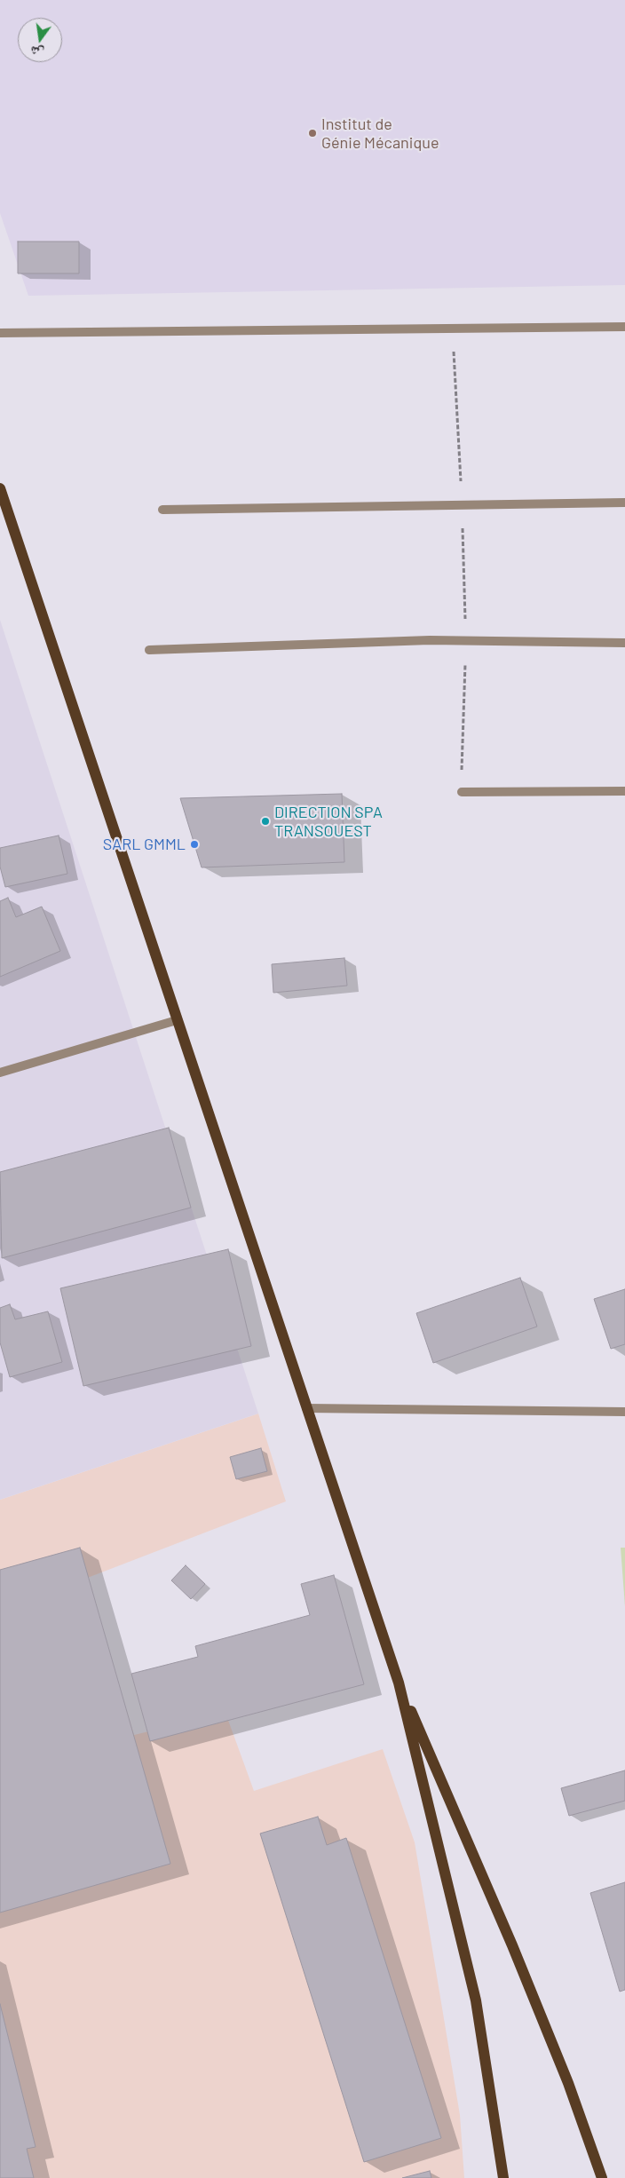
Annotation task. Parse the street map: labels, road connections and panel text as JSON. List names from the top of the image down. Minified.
{"places":["Institut de Génie Mécanique","DIRECTION SPA TRANSOUEST","SARL GMML"],"north":"bottom"}
